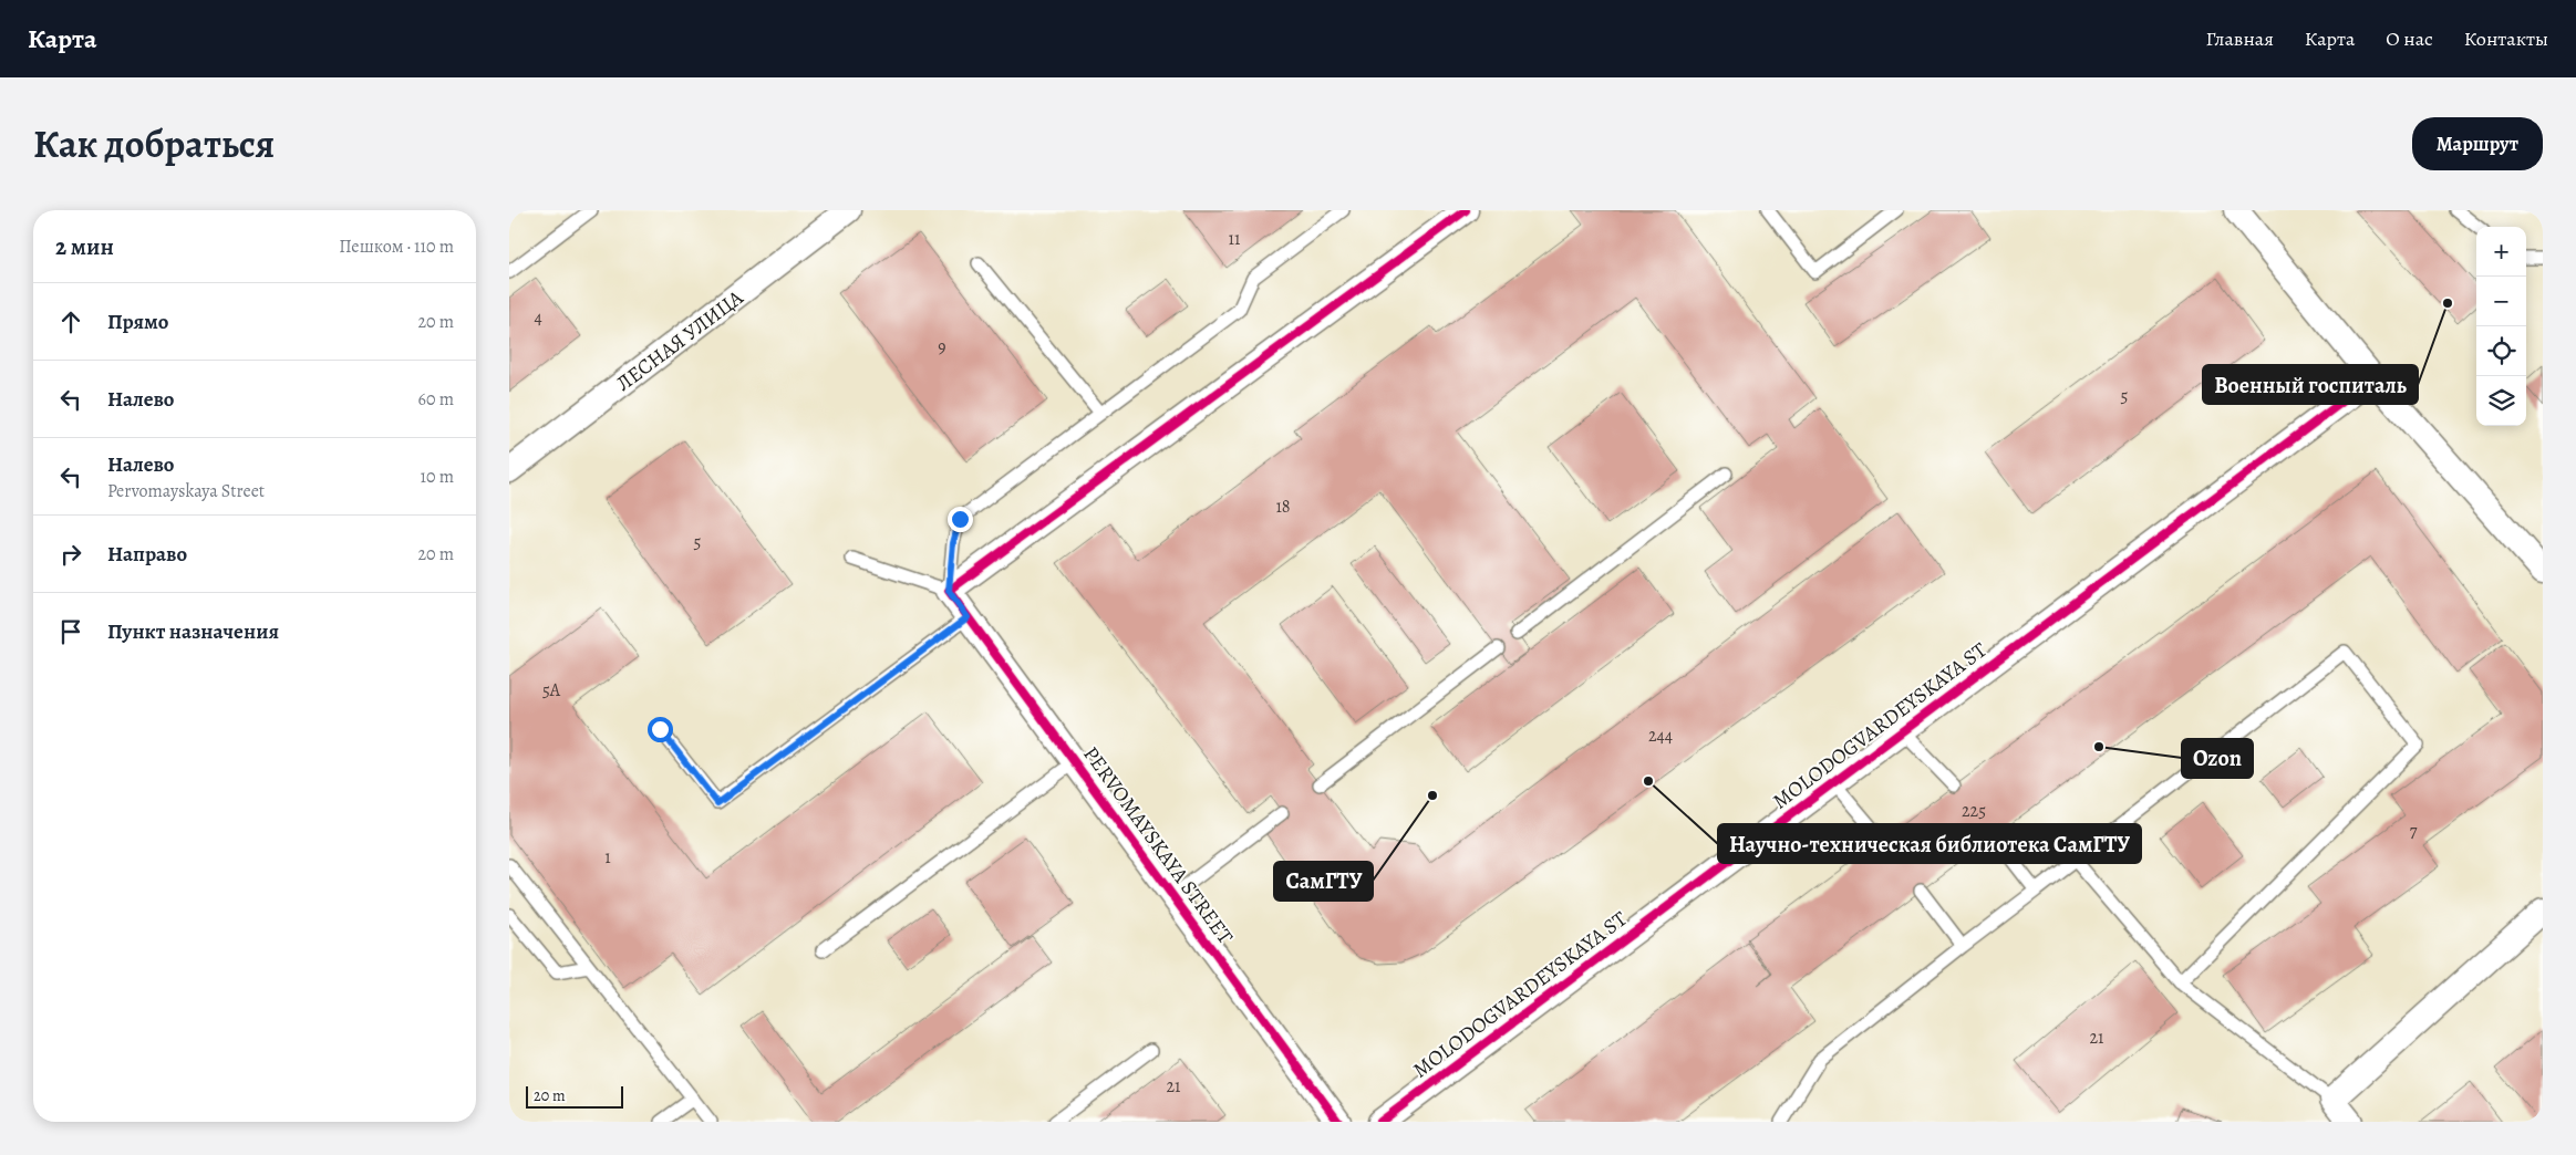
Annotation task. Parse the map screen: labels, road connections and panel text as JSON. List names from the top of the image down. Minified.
{"streets":{"street":["ЛЕСНАЯ УЛИЦА","MOLODOGVARDEYSKAYA ST","PERVOMAYSKAYA STREET"]},"places":["Военный госпиталь","Ozon","Научно-техническая библиотека СамГТУ","СамГТУ"],"house_numbers":["11","4","9","5","18","5","5А","244","225","7","1","21","21"],"scale_bar":"20 m","page":{"header":"Карта","nav":["Главная","Карта","О нас","Контакты"],"title":"Как добраться","buttons":"Маршрут","heading":["2 мин","Пешком · 110 m"],"map_buttons":["+","−"],"list":[["Прямо","20 m"],["Налево","60 m"],["Налево","Pervomayskaya Street","10 m"],["Направо","20 m"],"Пункт назначения"],"scale":"20 m"}}
